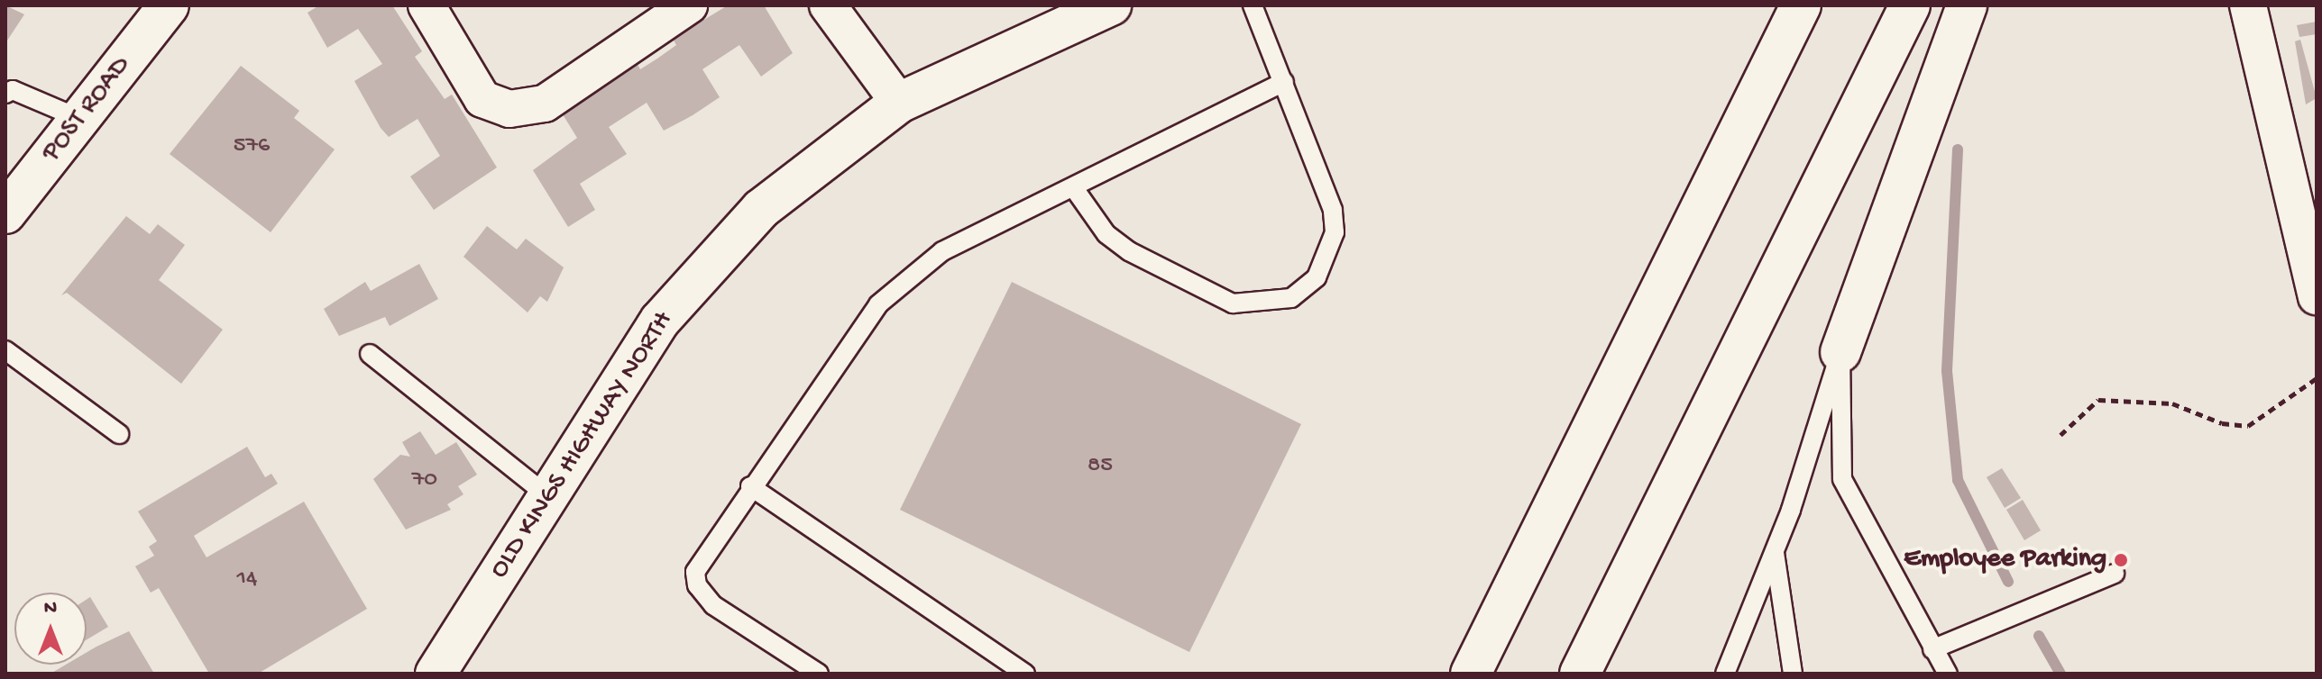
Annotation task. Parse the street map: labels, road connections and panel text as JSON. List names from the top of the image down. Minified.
{"streets":{"main road":["POST ROAD","OLD KINGS HIGHWAY NORTH"]},"places":["Employee Parking"],"house_numbers":["576","85","70","14"],"north":"top"}
